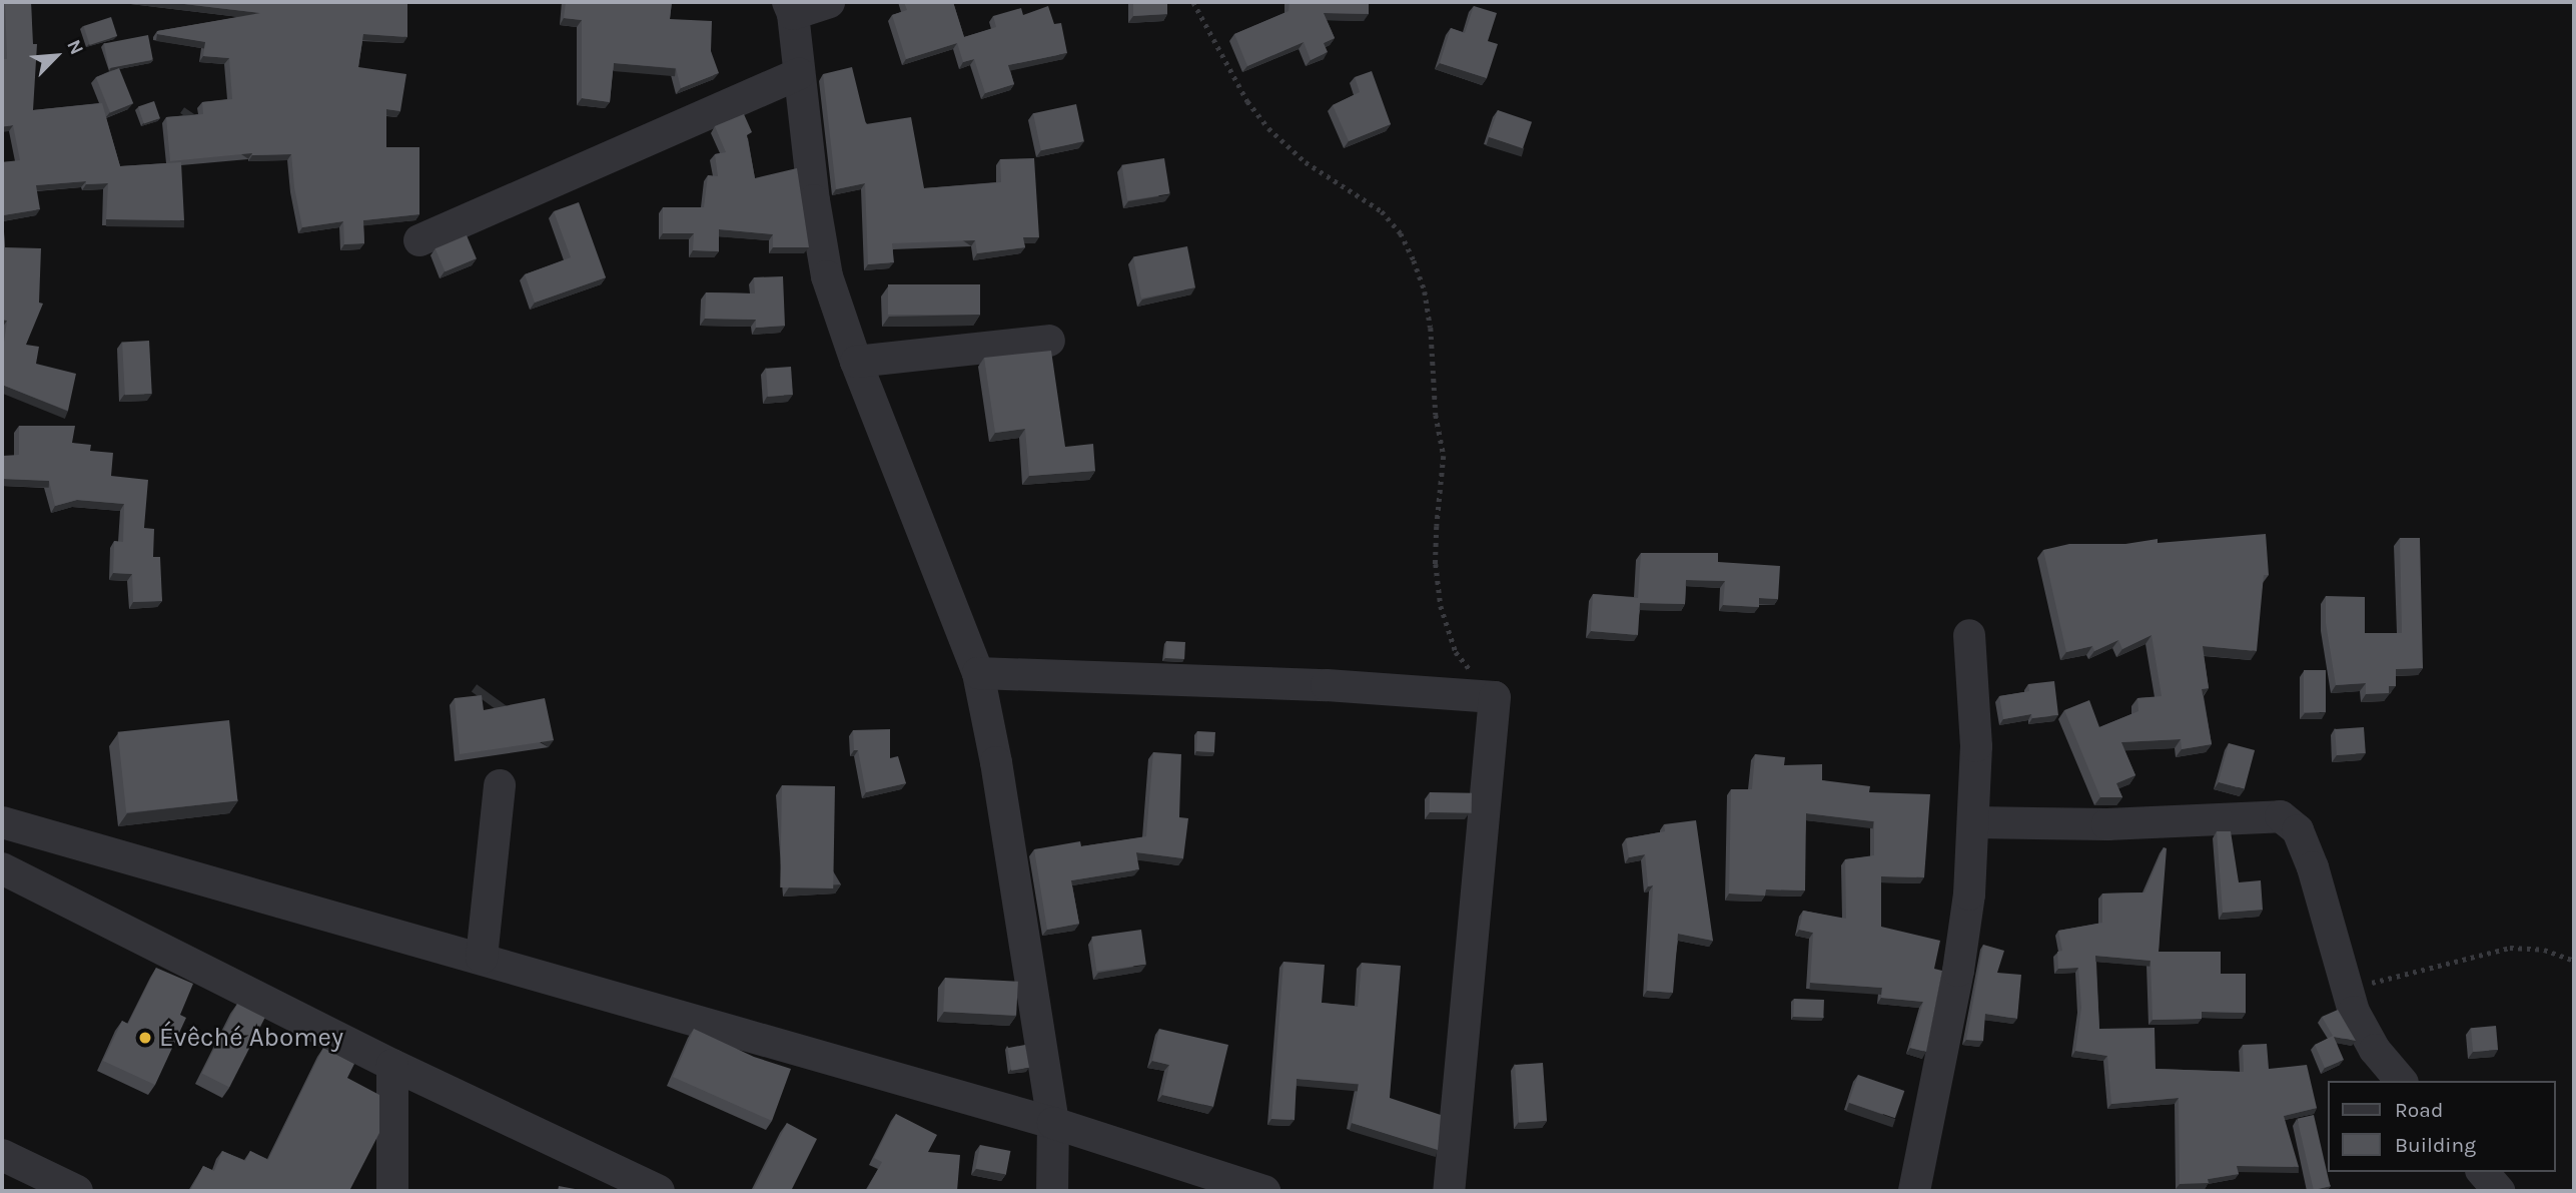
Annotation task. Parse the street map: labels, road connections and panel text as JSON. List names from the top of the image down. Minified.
{"places":["Évêché Abomey"],"legend":["Road","Building"],"north":"top right"}
